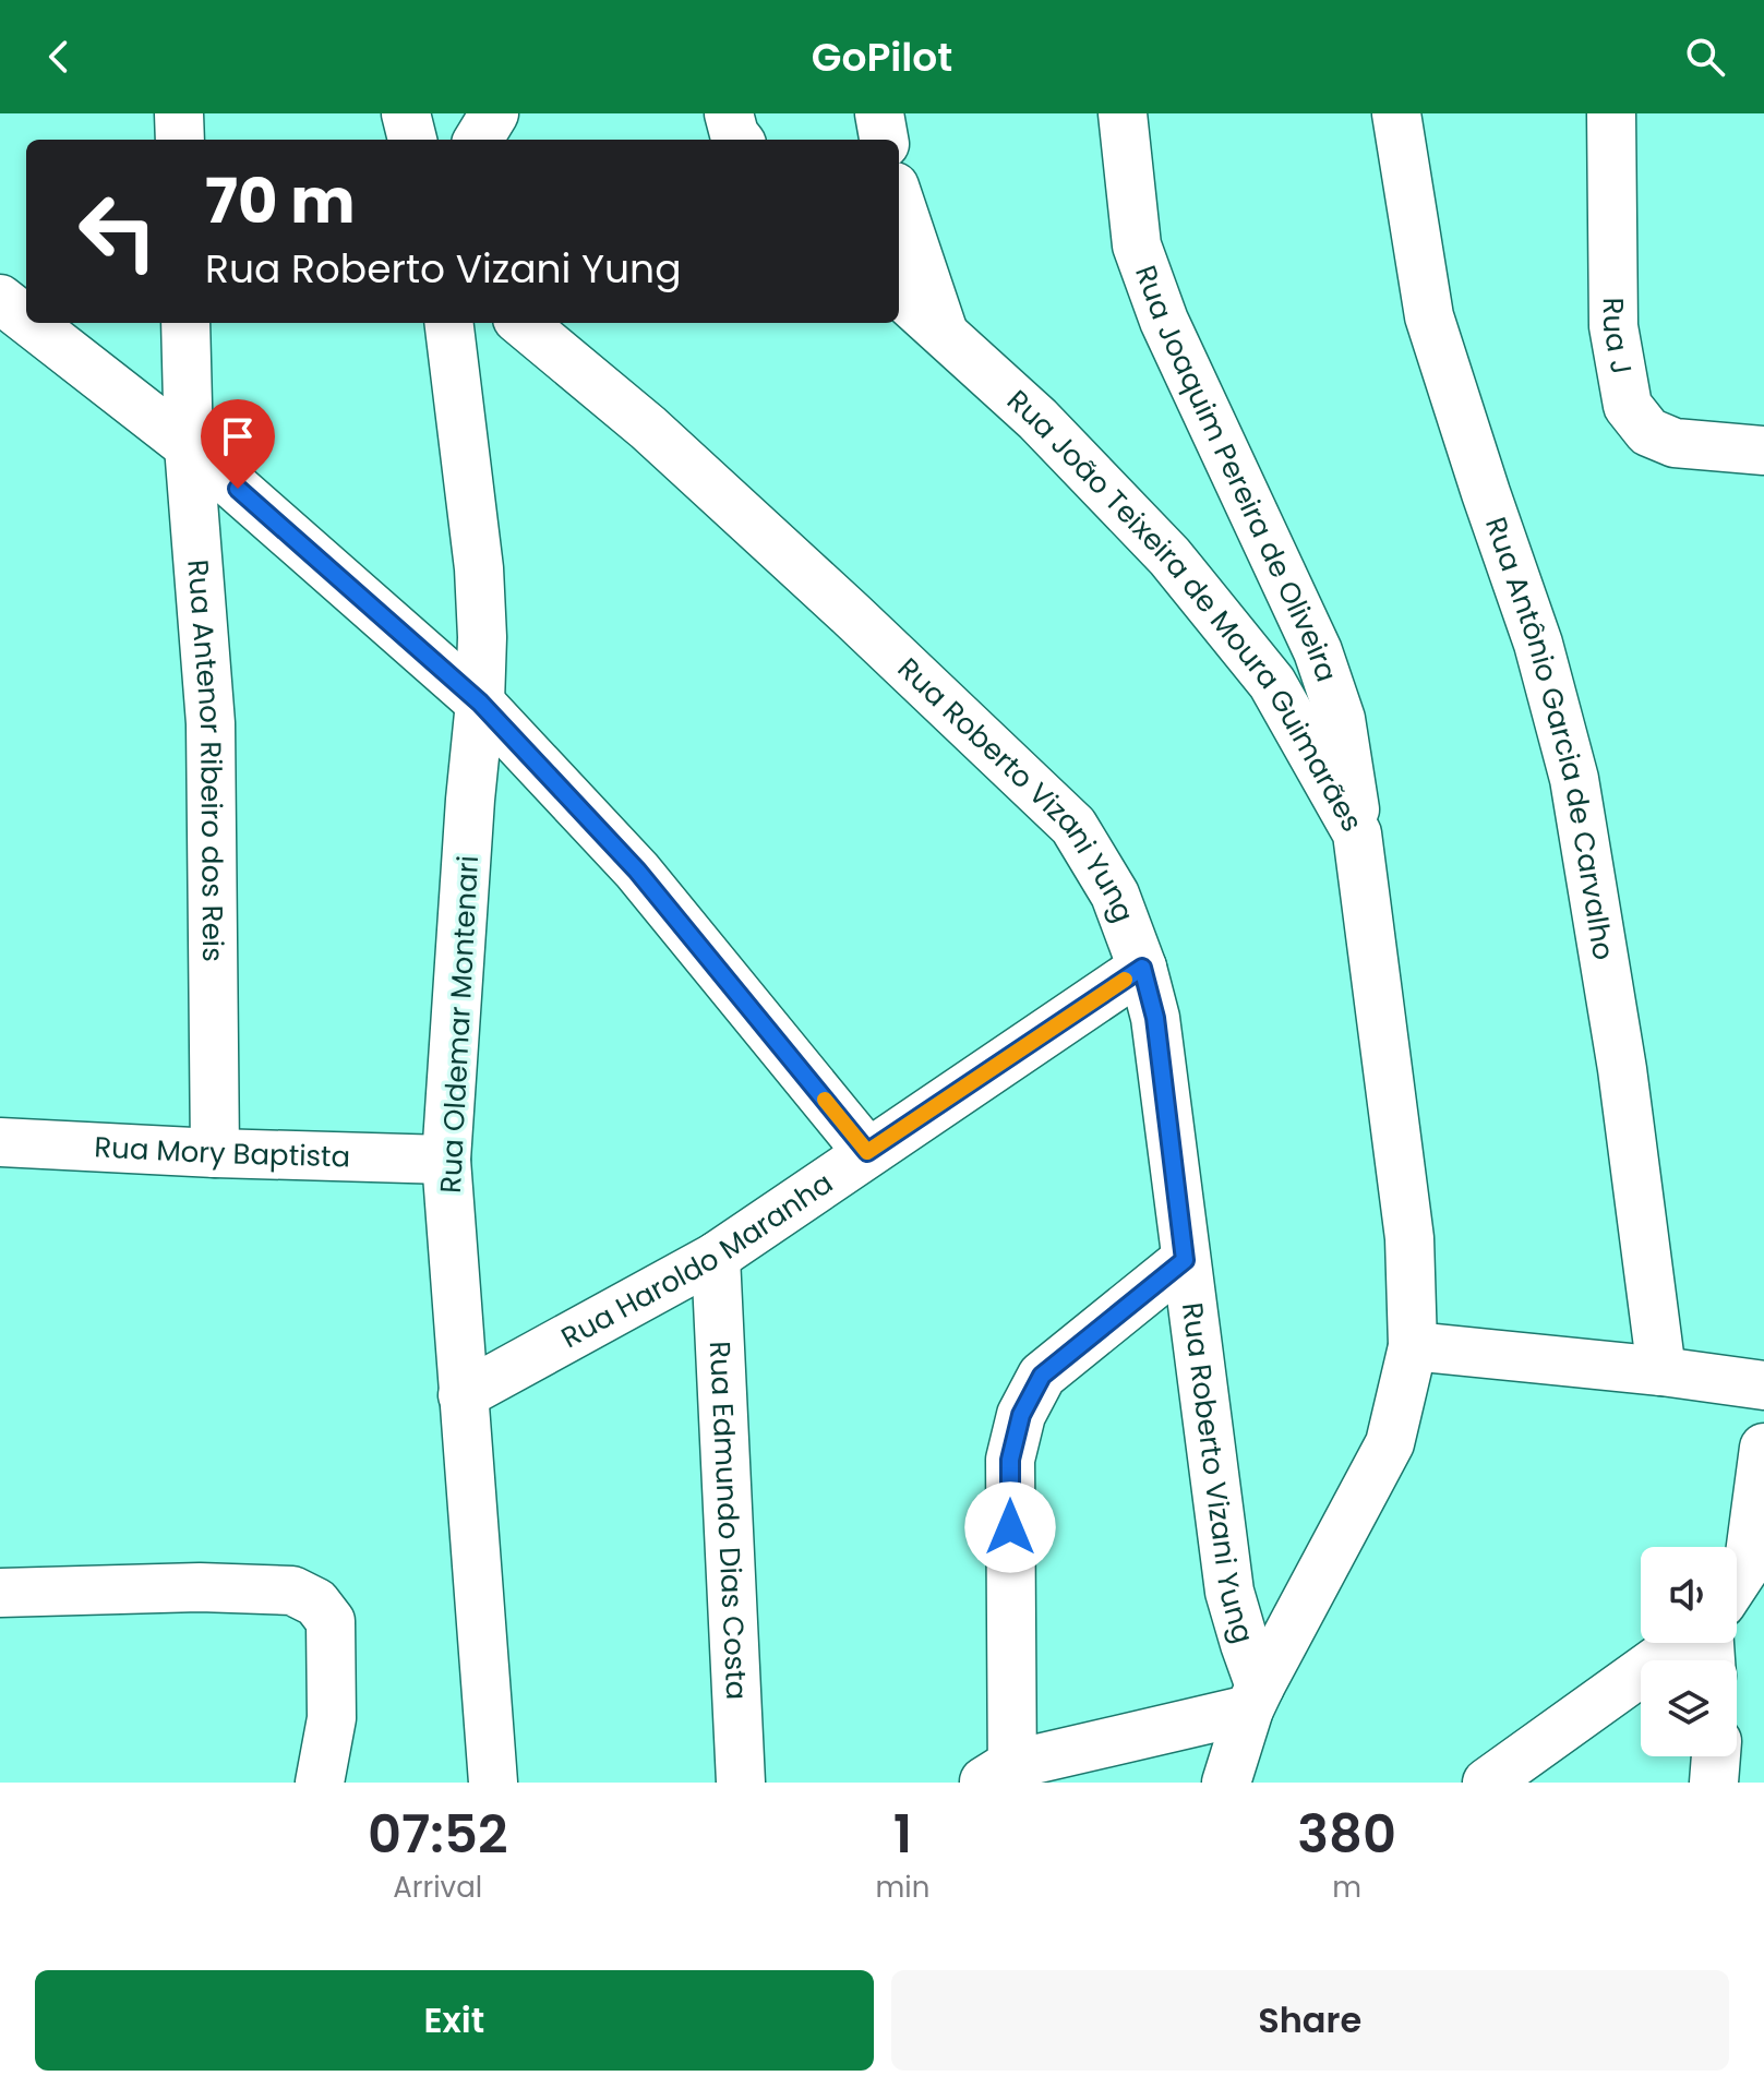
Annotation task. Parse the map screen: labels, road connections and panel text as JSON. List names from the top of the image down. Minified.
{"streets":{"street":["Rua J","Rua Joaquim Pereira de Oliveira","Rua João Teixeira de Moura Guimarães","Rua Antônio Garcia de Carvalho","Rua Antenor Ribeiro dos Reis","Rua Roberto Vizani Yung","Rua Oldemar Montenari","Rua Mory Baptista","Rua Haroldo Maranha","Rua Edmundo Dias Costa"]},"crossings":[["Rua Joaquim Pereira de Oliveira","Rua João Teixeira de Moura Guimarães"],["Rua João Teixeira de Moura Guimarães","Rua Roberto Vizani Yung"],["Rua Antenor Ribeiro dos Reis","Rua Mory Baptista"],["Rua Roberto Vizani Yung","Rua Haroldo Maranha"],["Rua Oldemar Montenari","Rua Mory Baptista"],["Rua Oldemar Montenari","Rua Haroldo Maranha"],["Rua Haroldo Maranha","Rua Edmundo Dias Costa"]],"page":{"header":"GoPilot","turn":["70 m","Rua Roberto Vizani Yung"],"eta":["07:52","Arrival","1","min","380","m"],"buttons":["Exit","Share"]}}
